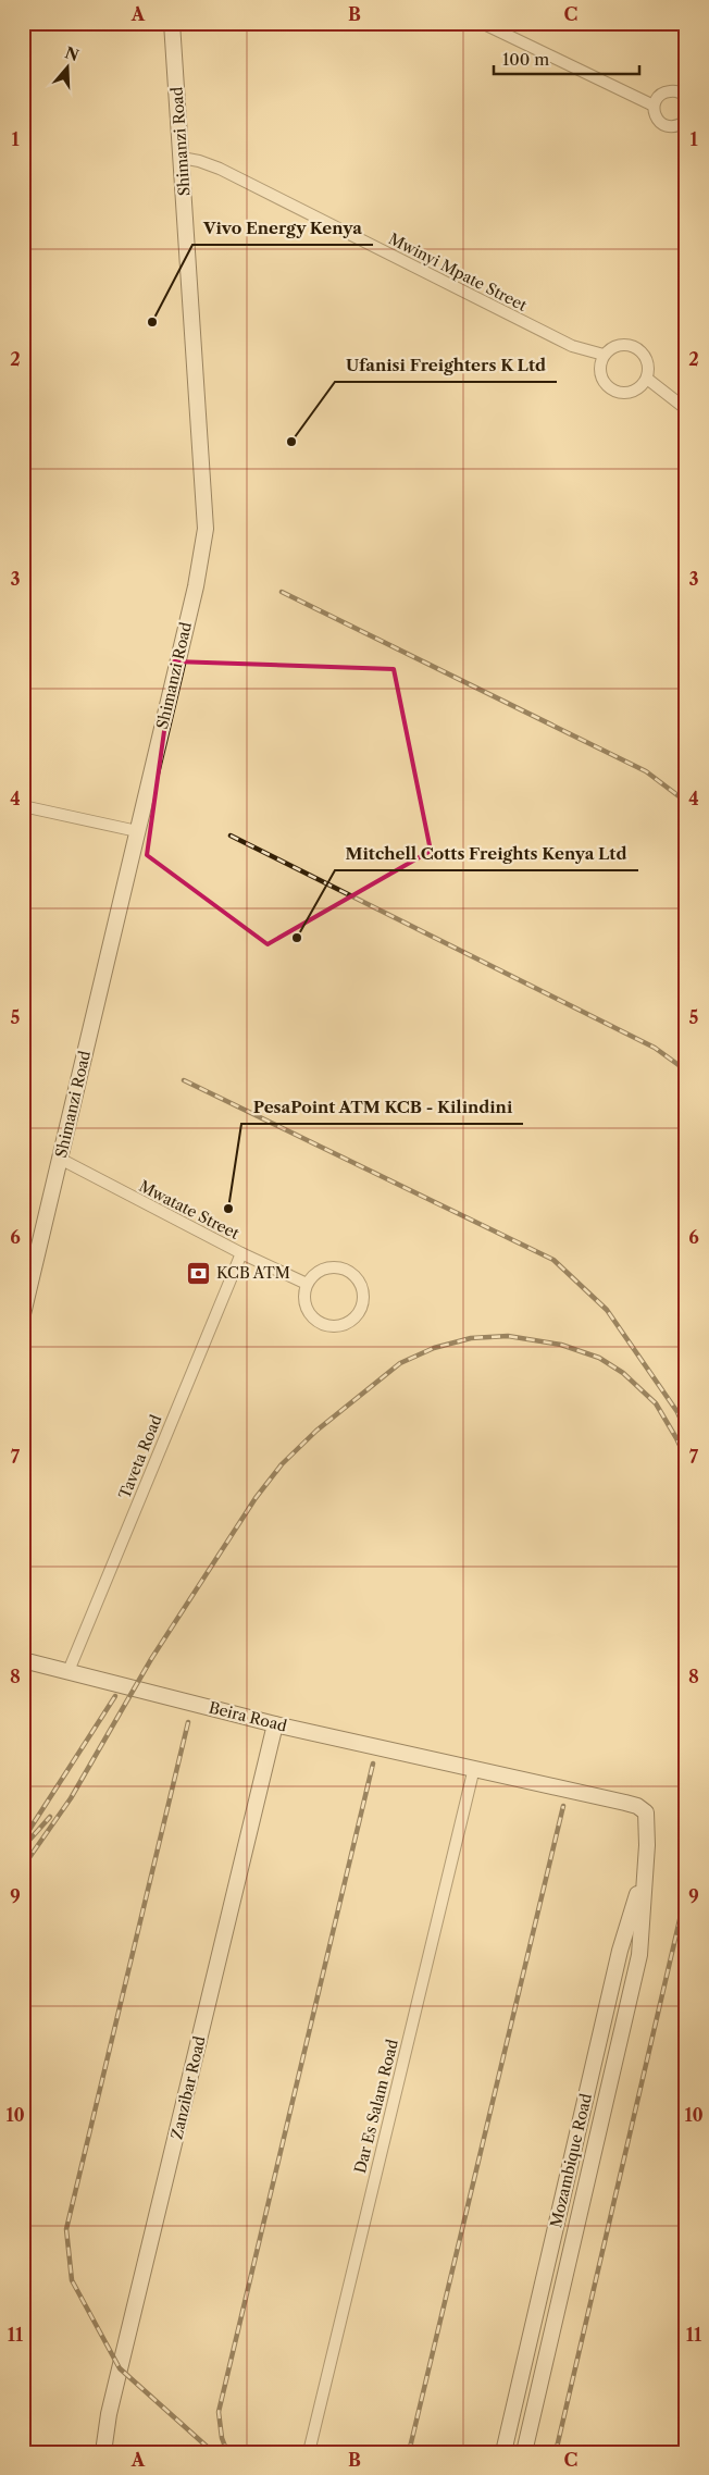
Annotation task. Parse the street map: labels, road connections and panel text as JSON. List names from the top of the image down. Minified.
{"streets":{"main road":["Shimanzi Road","Beira Road","Zanzibar Road","Mozambique Road"],"street":["Mwinyi Mpate Street","Mwatate Street","Taveta Road","Dar Es Salam Road"]},"crossings":[["Shimanzi Road","Mwinyi Mpate Street"],["Shimanzi Road","Mwatate Street"],["Mwatate Street","Taveta Road"],["Taveta Road","Beira Road"],["Beira Road","Zanzibar Road"],["Beira Road","Dar Es Salam Road"],["Beira Road","Mozambique Road"],["Dar Es Salam Road","Mozambique Road"]],"places":{"other":["Vivo Energy Kenya","Ufanisi Freighters K Ltd","Mitchell Cotts Freights Kenya Ltd","PesaPoint ATM KCB - Kilindini"],"bank":["KCB ATM"]},"scale_bar":"100 m","north":"top","grid":{"columns":["A","B","C"],"rows":["1","2","3","4","5","6","7","8","9","10","11"]}}
